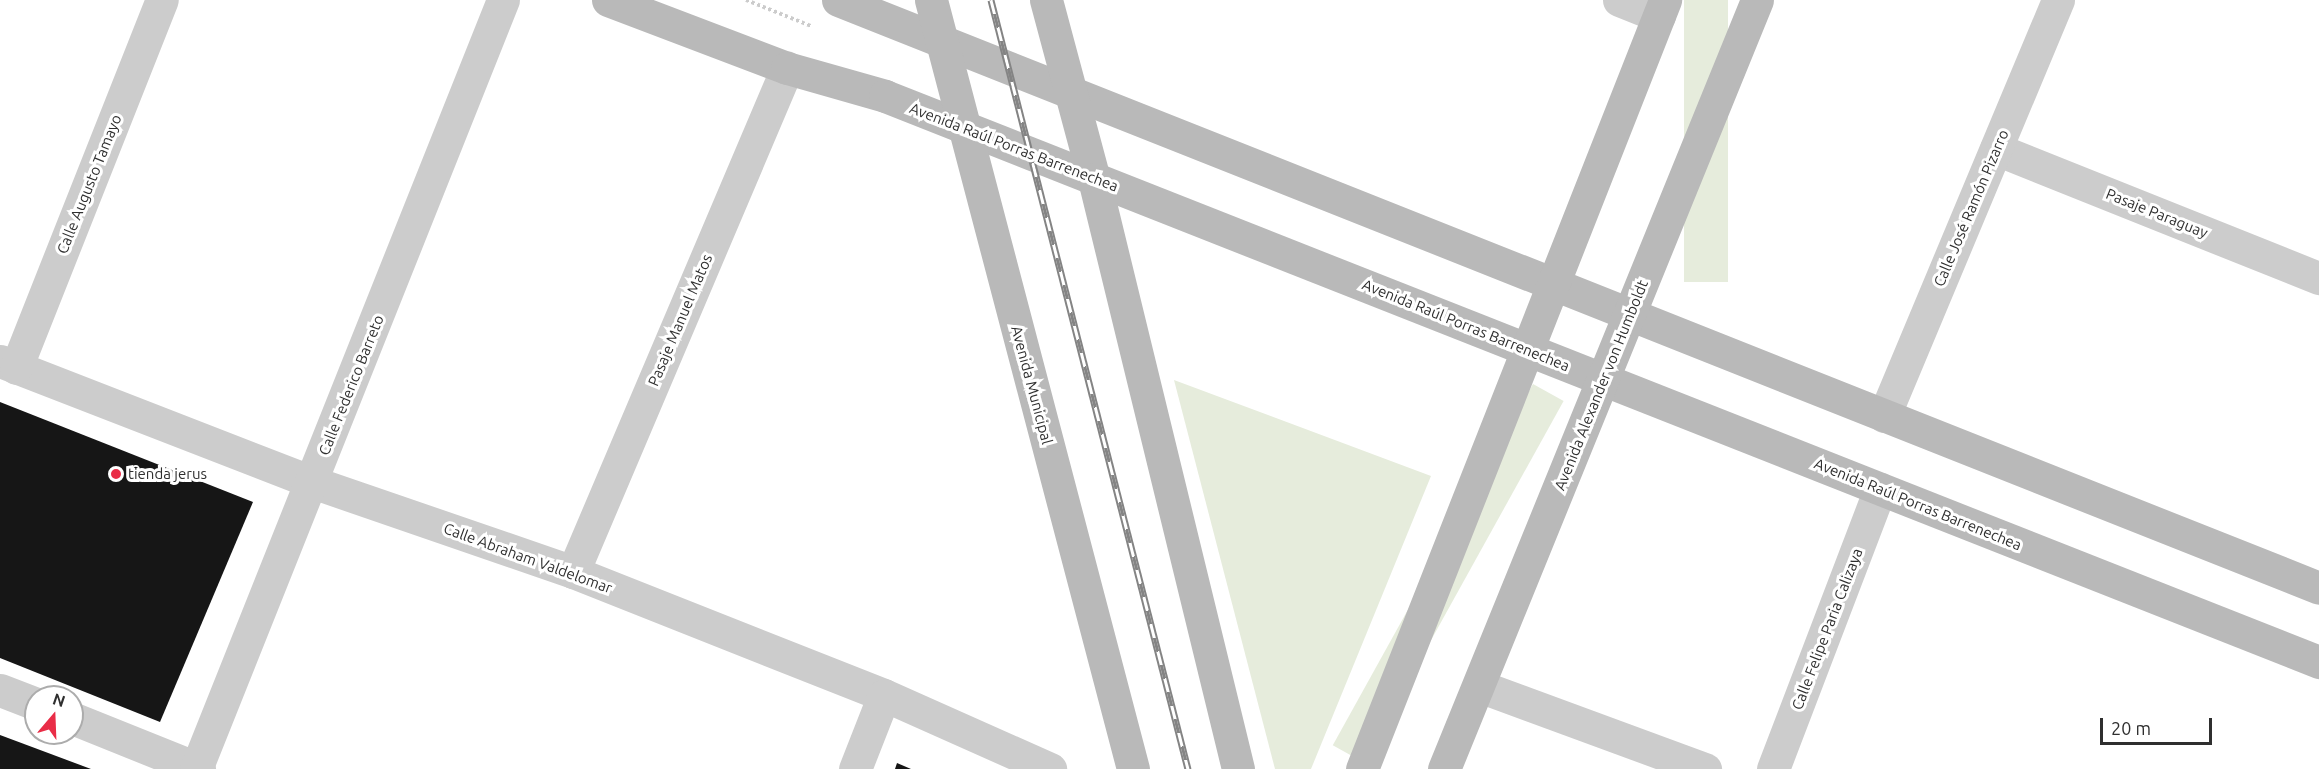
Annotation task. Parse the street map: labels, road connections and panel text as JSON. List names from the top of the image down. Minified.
{"streets":{"street":["Avenida Raúl Porras Barrenechea","Calle Augusto Tamayo","Calle José Ramón Pizarro","Pasaje Paraguay","Pasaje Manuel Matos","Calle Federico Barreto","Avenida Municipal","Avenida Alexander von Humboldt","Calle Abraham Valdelomar","Calle Felipe Paria Calizaya"]},"crossings":[["Avenida Raúl Porras Barrenechea","Pasaje Manuel Matos"],["Avenida Raúl Porras Barrenechea","Avenida Municipal"],["Avenida Raúl Porras Barrenechea","Avenida Alexander von Humboldt"],["Avenida Raúl Porras Barrenechea","Calle Felipe Paria Calizaya"],["Calle Augusto Tamayo","Calle Abraham Valdelomar"],["Calle José Ramón Pizarro","Pasaje Paraguay"],["Pasaje Manuel Matos","Calle Abraham Valdelomar"],["Calle Federico Barreto","Calle Abraham Valdelomar"]],"places":["tienda jerus"],"scale_bar":"20 m","north":"top"}
